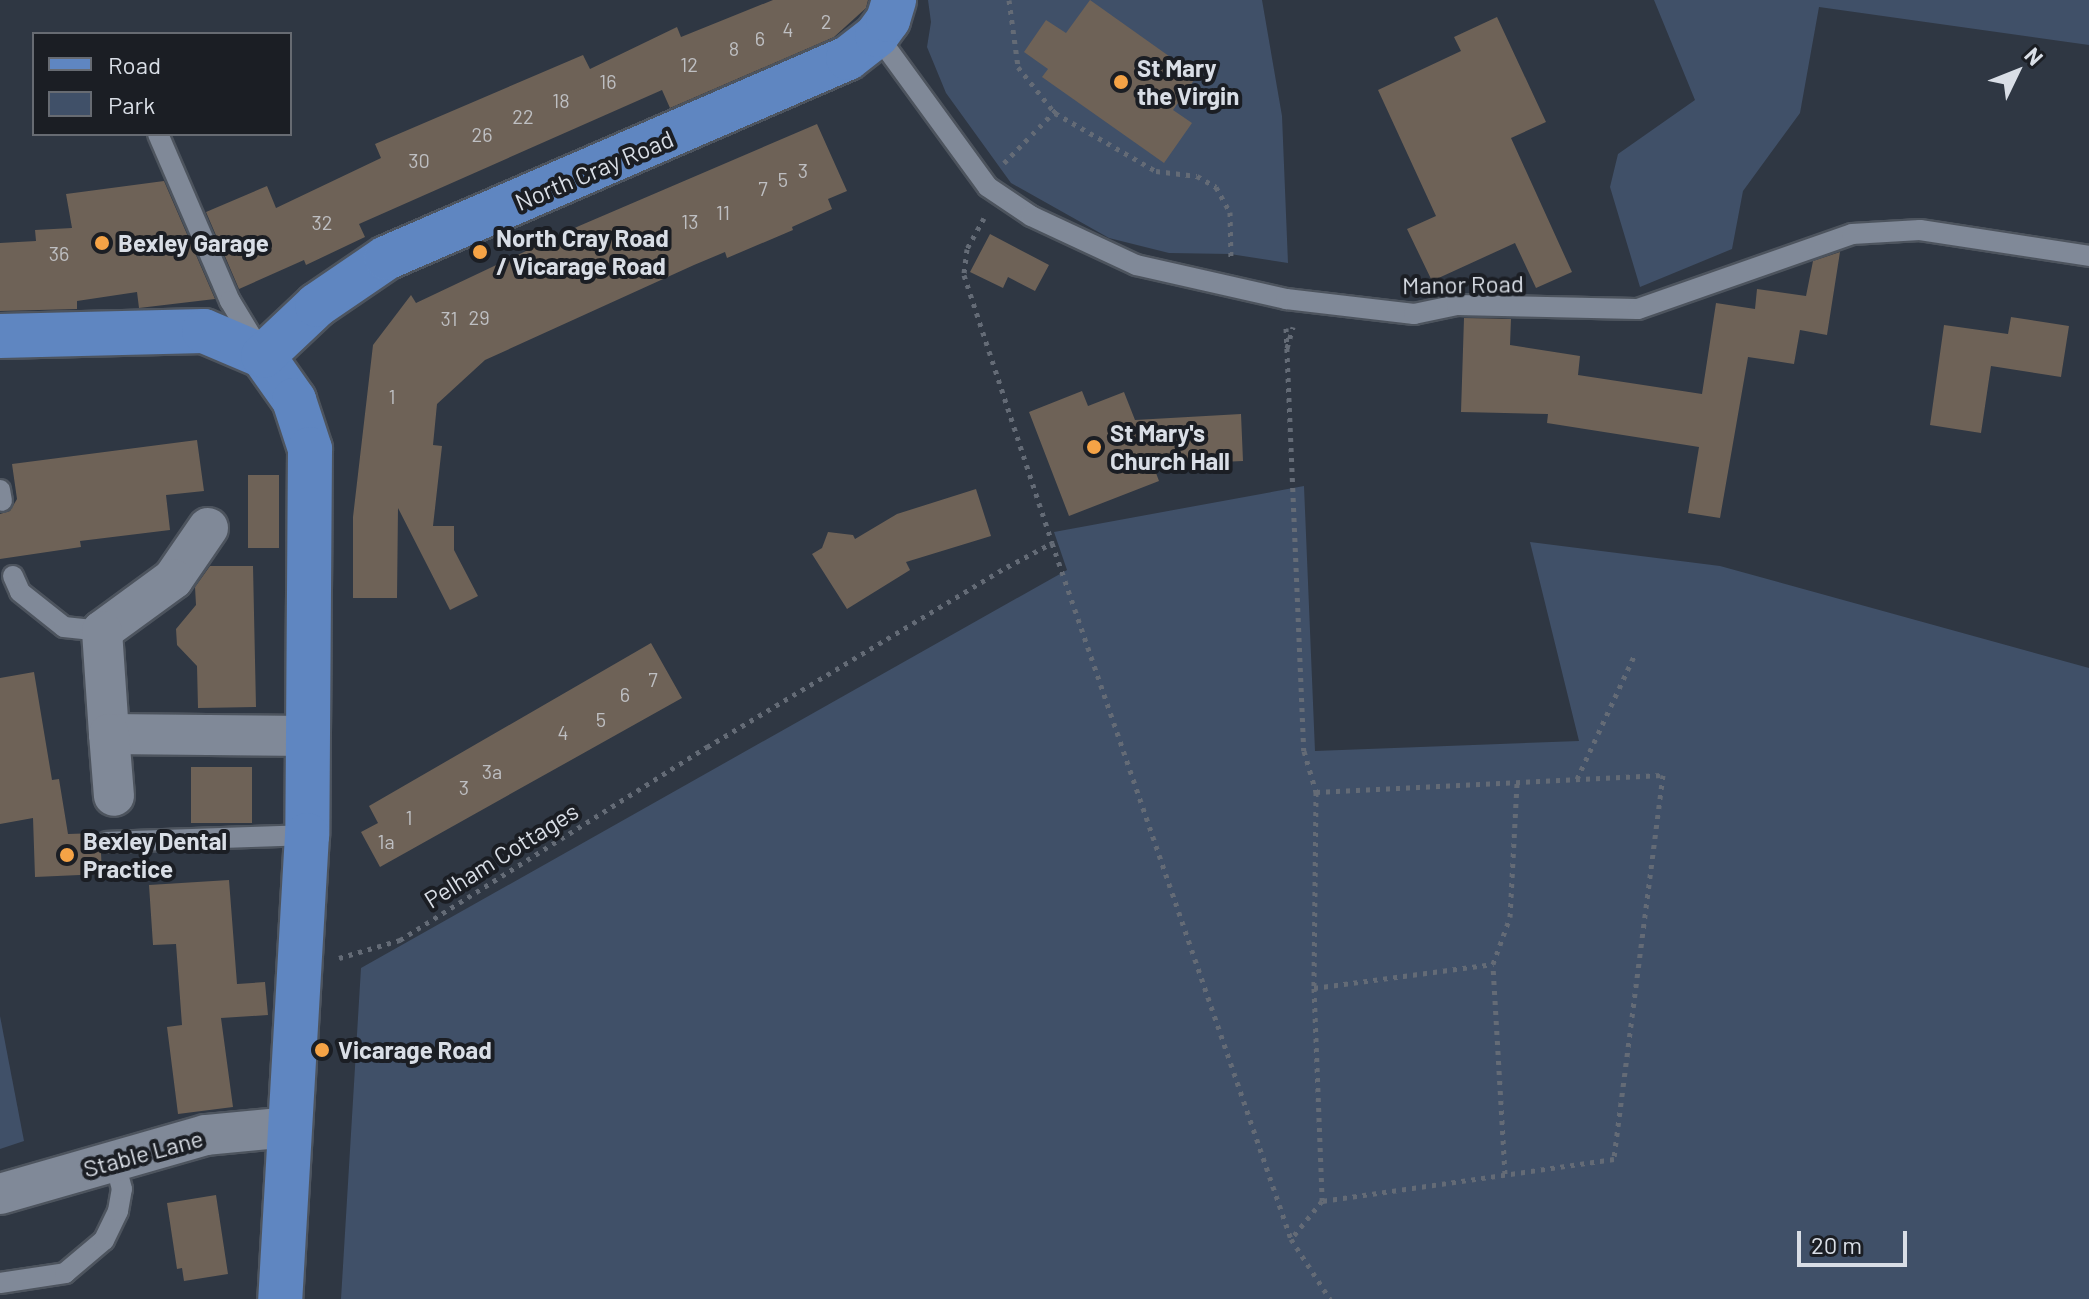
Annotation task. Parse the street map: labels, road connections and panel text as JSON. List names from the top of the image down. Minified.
{"streets":{"main road":["North Cray Road"],"street":["Stable Lane"],"lane":["Manor Road"],"path":["Pelham Cottages"]},"crossings":[["North Cray Road","Manor Road"]],"places":["St Mary the Virgin","Bexley Garage","North Cray Road / Vicarage Road","St Mary's Church Hall","Bexley Dental Practice","Vicarage Road"],"house_numbers":["2","4","6","8","12","16","18","22","26","30","3","5","7","11","13","32","36","29","31","1","7","6","5","4","3a","3","1","1a"],"legend":["Road","Park"],"scale_bar":"20 m","north":"top right"}
